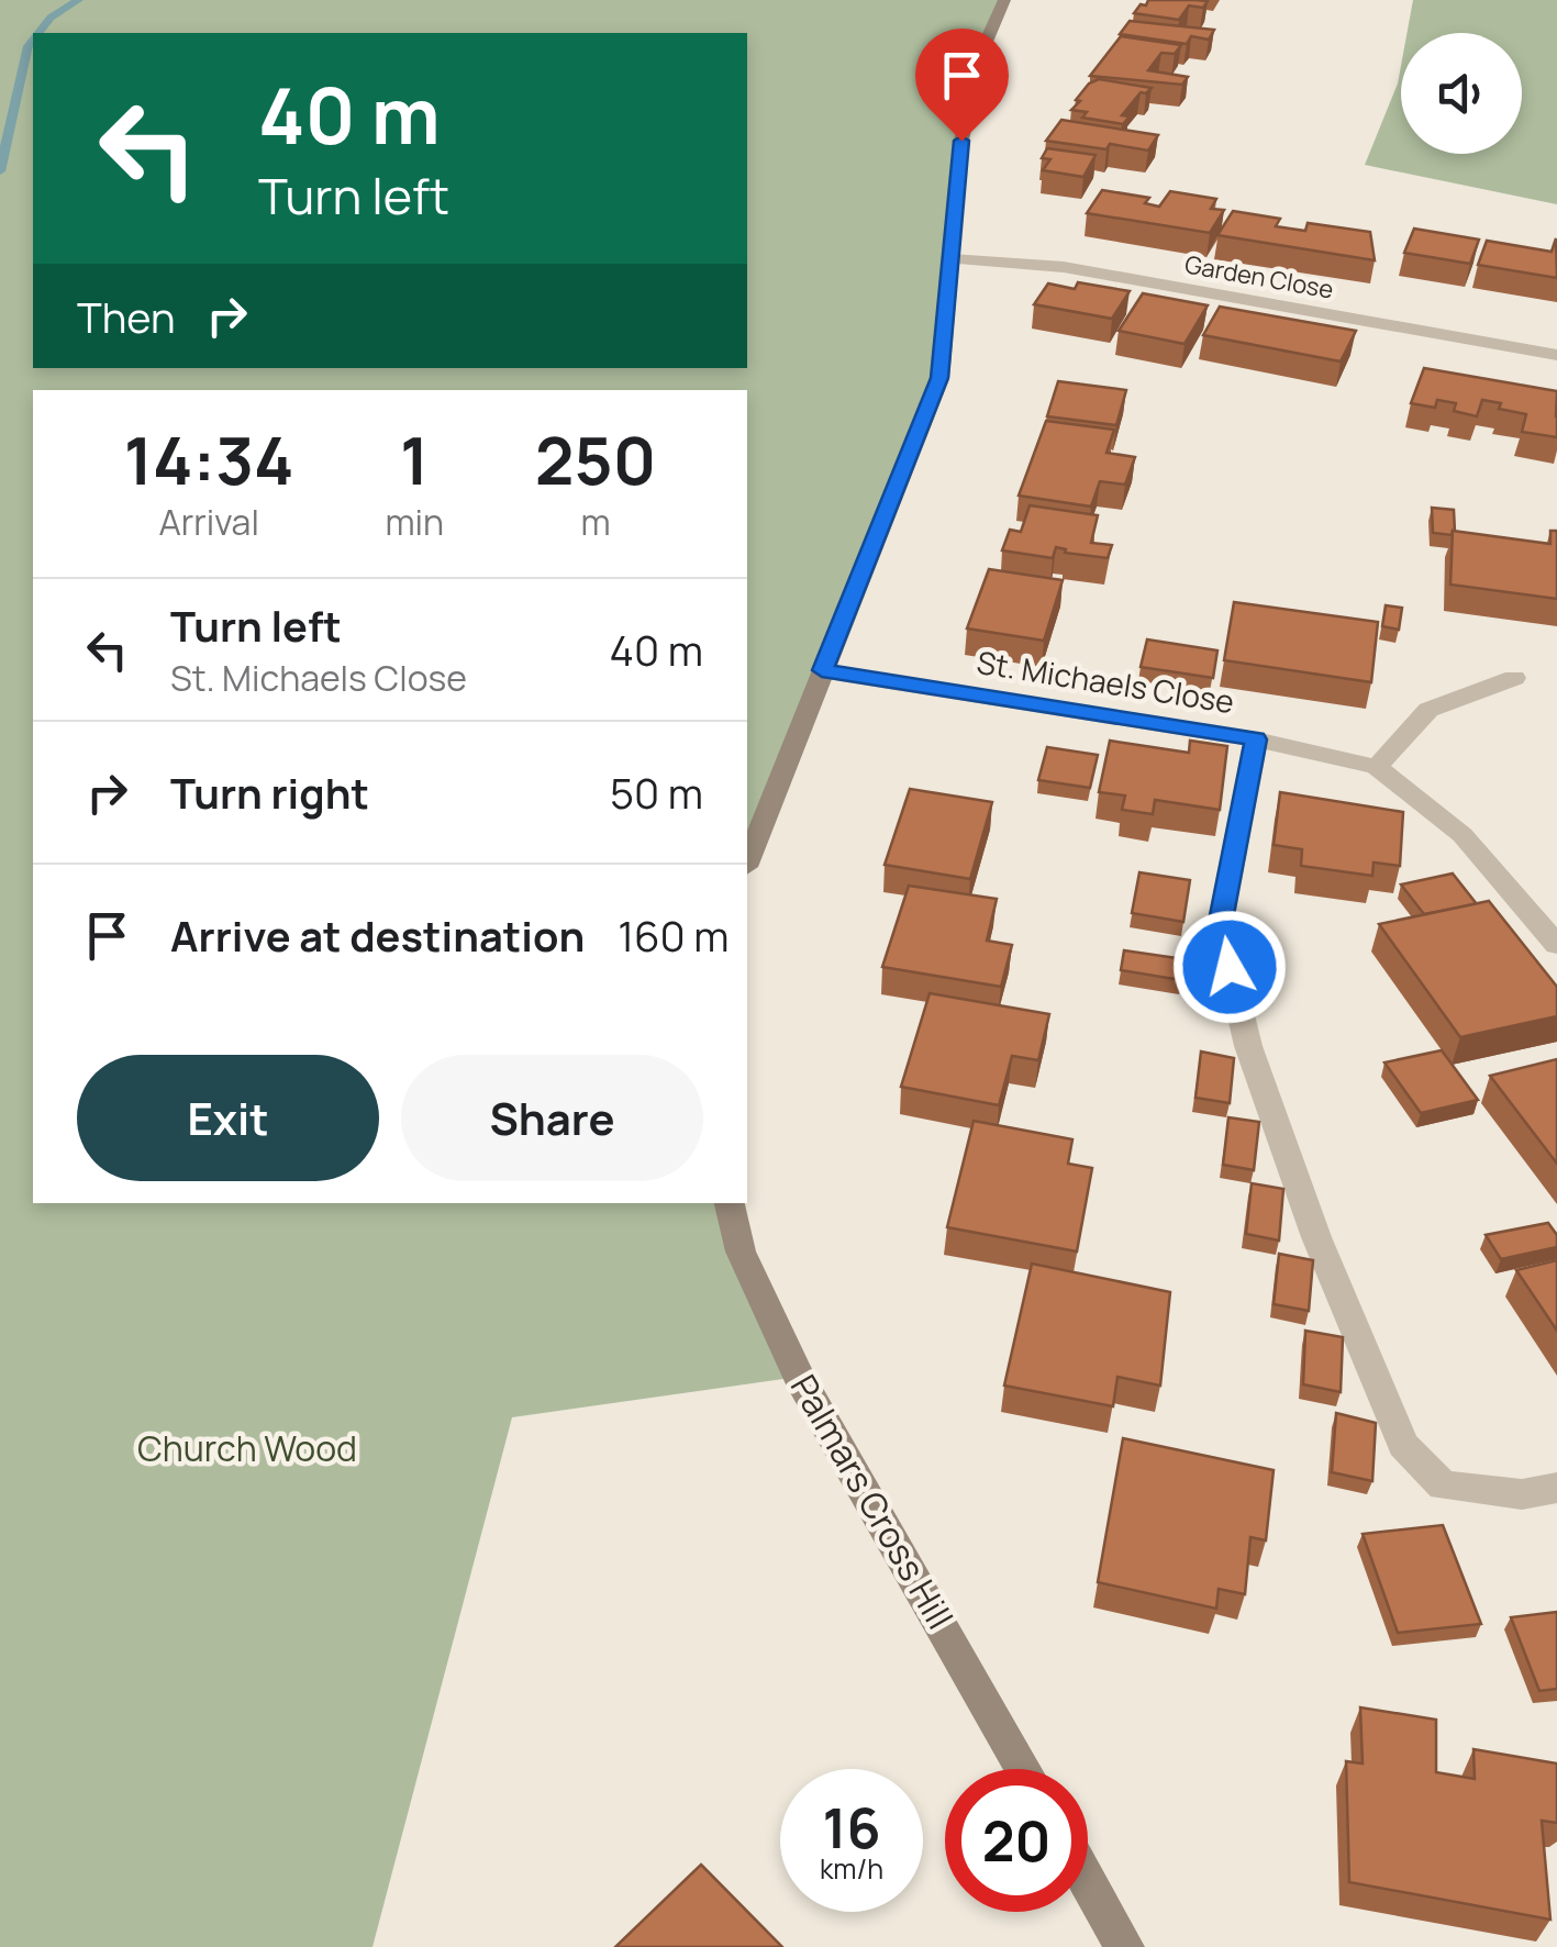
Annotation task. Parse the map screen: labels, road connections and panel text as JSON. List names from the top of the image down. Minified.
{"streets":{"street":["Garden Close","St. Michaels Close","Palmars Cross Hill"]},"parks":["Church Wood"],"page":{"turn":["40 m","Turn left"],"then":"Then","eta":["14:34","Arrival","1","min","250","m"],"list":[{"name":"Turn left","note":"St. Michaels Close","value":"40 m"},{"name":"Turn right","value":"50 m"},{"name":"Arrive at destination","value":"160 m"}],"buttons":["Exit","Share"],"speed":"16 km/h","limit":"20"}}
